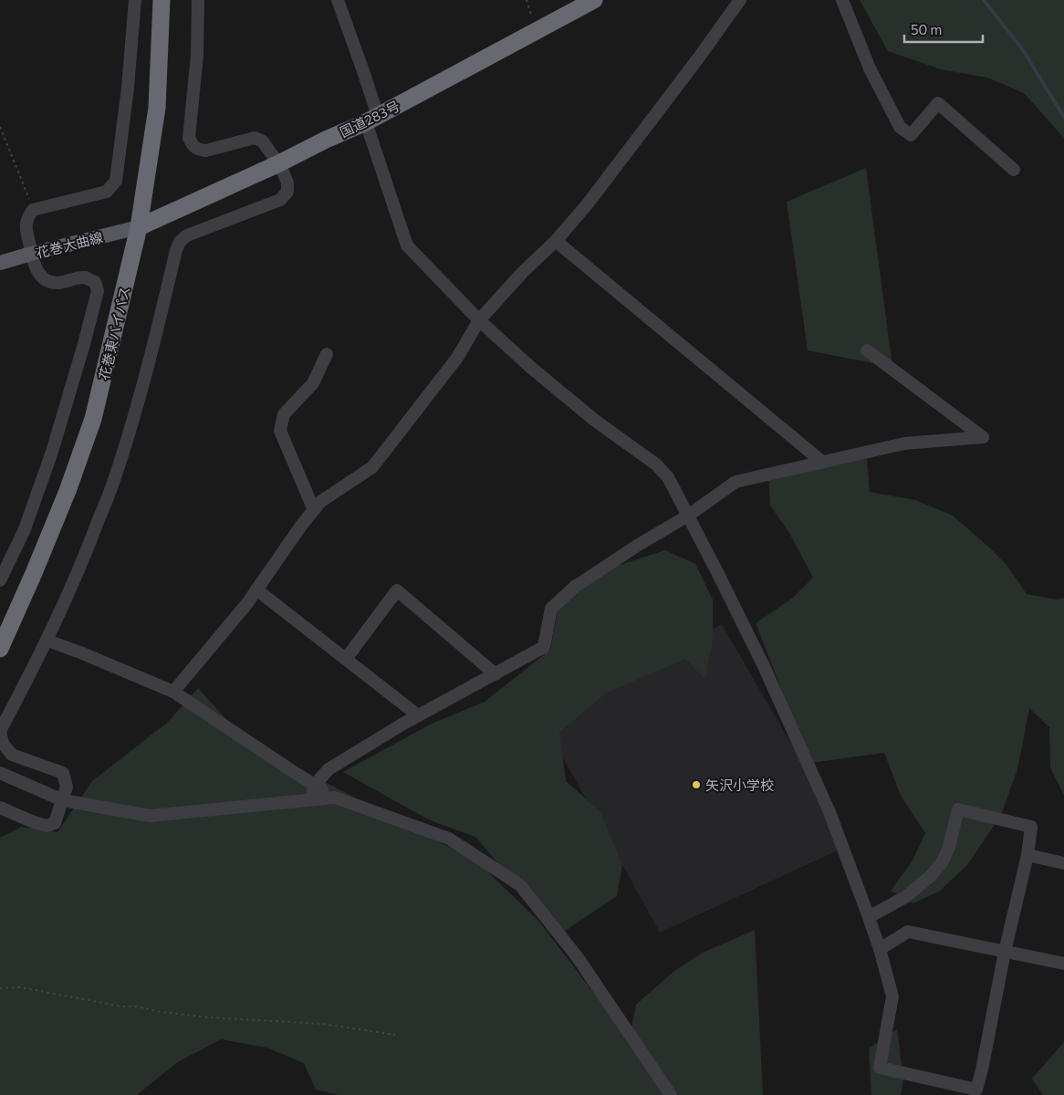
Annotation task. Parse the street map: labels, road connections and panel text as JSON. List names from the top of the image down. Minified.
{"streets":{"highway":["国道283号","花巻東バイパス"],"main road":["花巻大曲線"]},"crossings":[["国道283号","花巻大曲線"],["国道283号","花巻東バイパス"],["花巻大曲線","花巻東バイパス"]],"places":["矢沢小学校"],"scale_bar":"50 m"}
